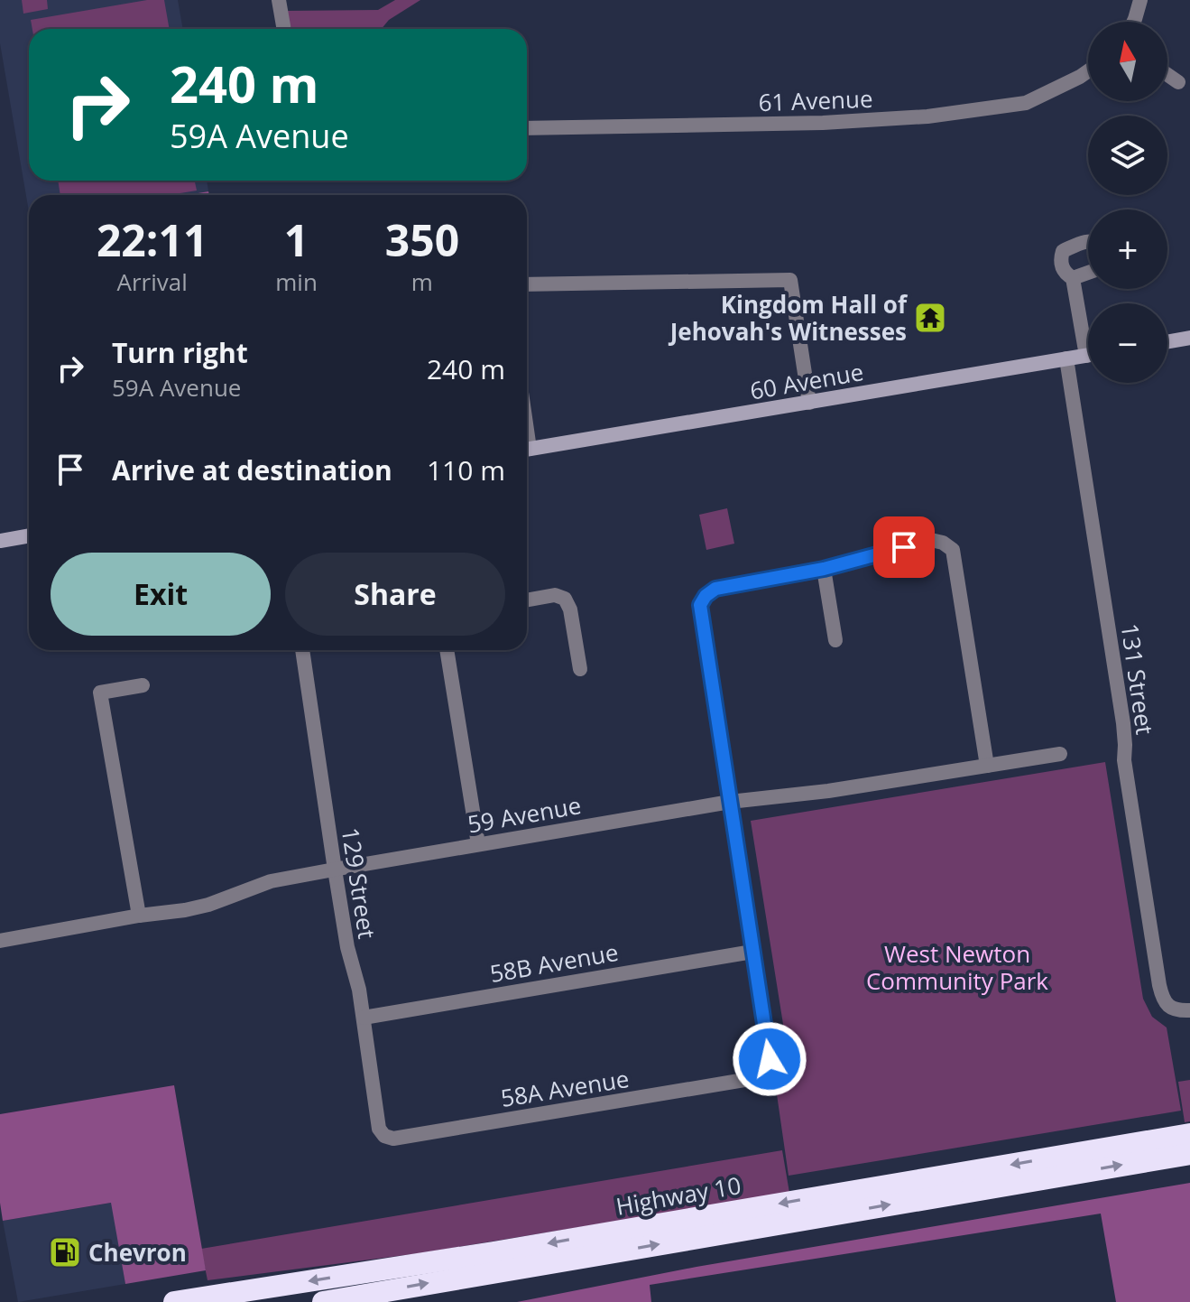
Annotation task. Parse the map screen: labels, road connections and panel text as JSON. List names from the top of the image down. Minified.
{"streets":{"highway":["Highway 10"],"street":["61 Avenue","60 Avenue","131 Street","59 Avenue","129 Street","58B Avenue","58A Avenue"]},"crossings":[["60 Avenue","131 Street"],["59 Avenue","129 Street"],["129 Street","58B Avenue"],["129 Street","58A Avenue"],["58B Avenue","58A Avenue"]],"parks":["West Newton Community Park"],"places":{"temple":["Kingdom Hall of Jehovah's Witnesses"],"fuel station":["Chevron"]},"north":"top","page":{"map_buttons":["+","−"],"turn":["240 m","59A Avenue"],"eta":["22:11","Arrival","1","min","350","m"],"list":[{"name":"Turn right","note":"59A Avenue","value":"240 m"},{"name":"Arrive at destination","value":"110 m"}],"buttons":["Exit","Share"]}}
